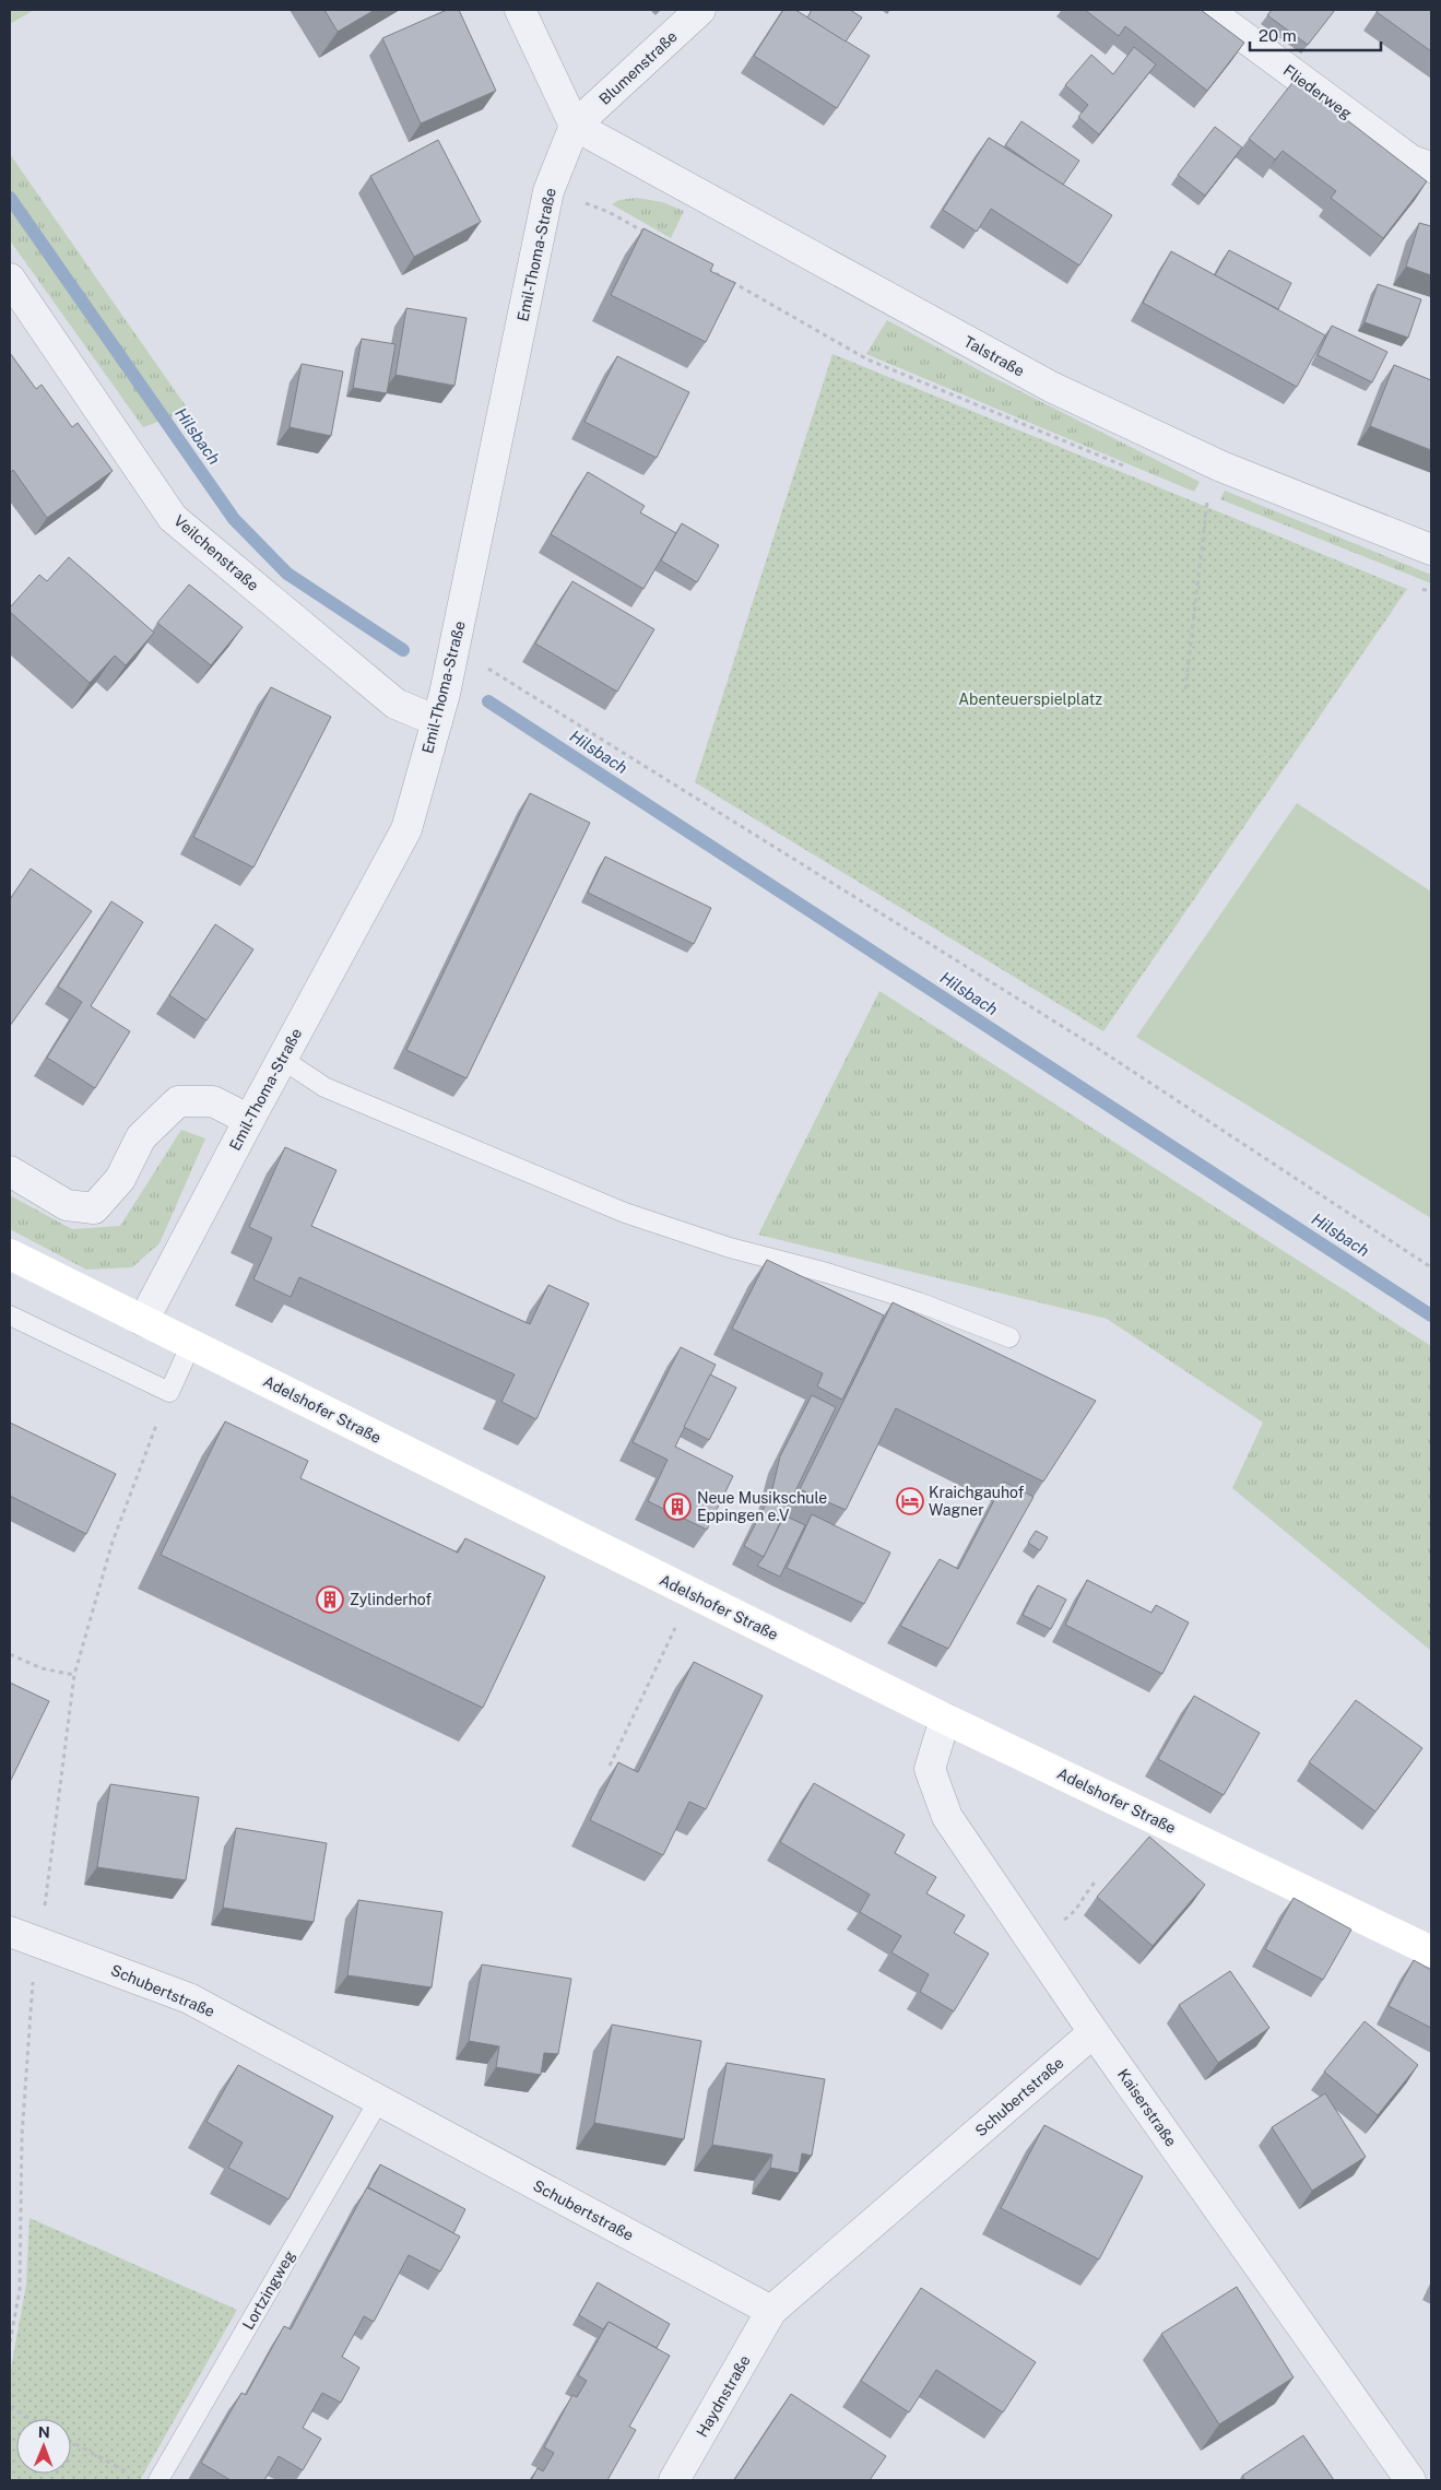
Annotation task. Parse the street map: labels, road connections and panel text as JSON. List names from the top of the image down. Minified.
{"streets":{"street":["Blumenstraße","Fliederweg","Emil-Thoma-Straße","Talstraße","Veilchenstraße","Adelshofer Straße","Schubertstraße","Kaiserstraße","Haydnstraße"],"lane":["Lortzingweg"]},"crossings":[["Blumenstraße","Emil-Thoma-Straße"],["Blumenstraße","Talstraße"],["Emil-Thoma-Straße","Talstraße"],["Emil-Thoma-Straße","Veilchenstraße"],["Emil-Thoma-Straße","Adelshofer Straße"],["Adelshofer Straße","Kaiserstraße"],["Schubertstraße","Kaiserstraße"],["Schubertstraße","Lortzingweg"],["Schubertstraße","Haydnstraße"]],"water":["Hilsbach"],"parks":["Abenteuerspielplatz"],"places":{"hotel":["Kraichgauhof Wagner"],"building":["Neue Musikschule Eppingen e.V","Zylinderhof"]},"scale_bar":"20 m","north":"top"}
